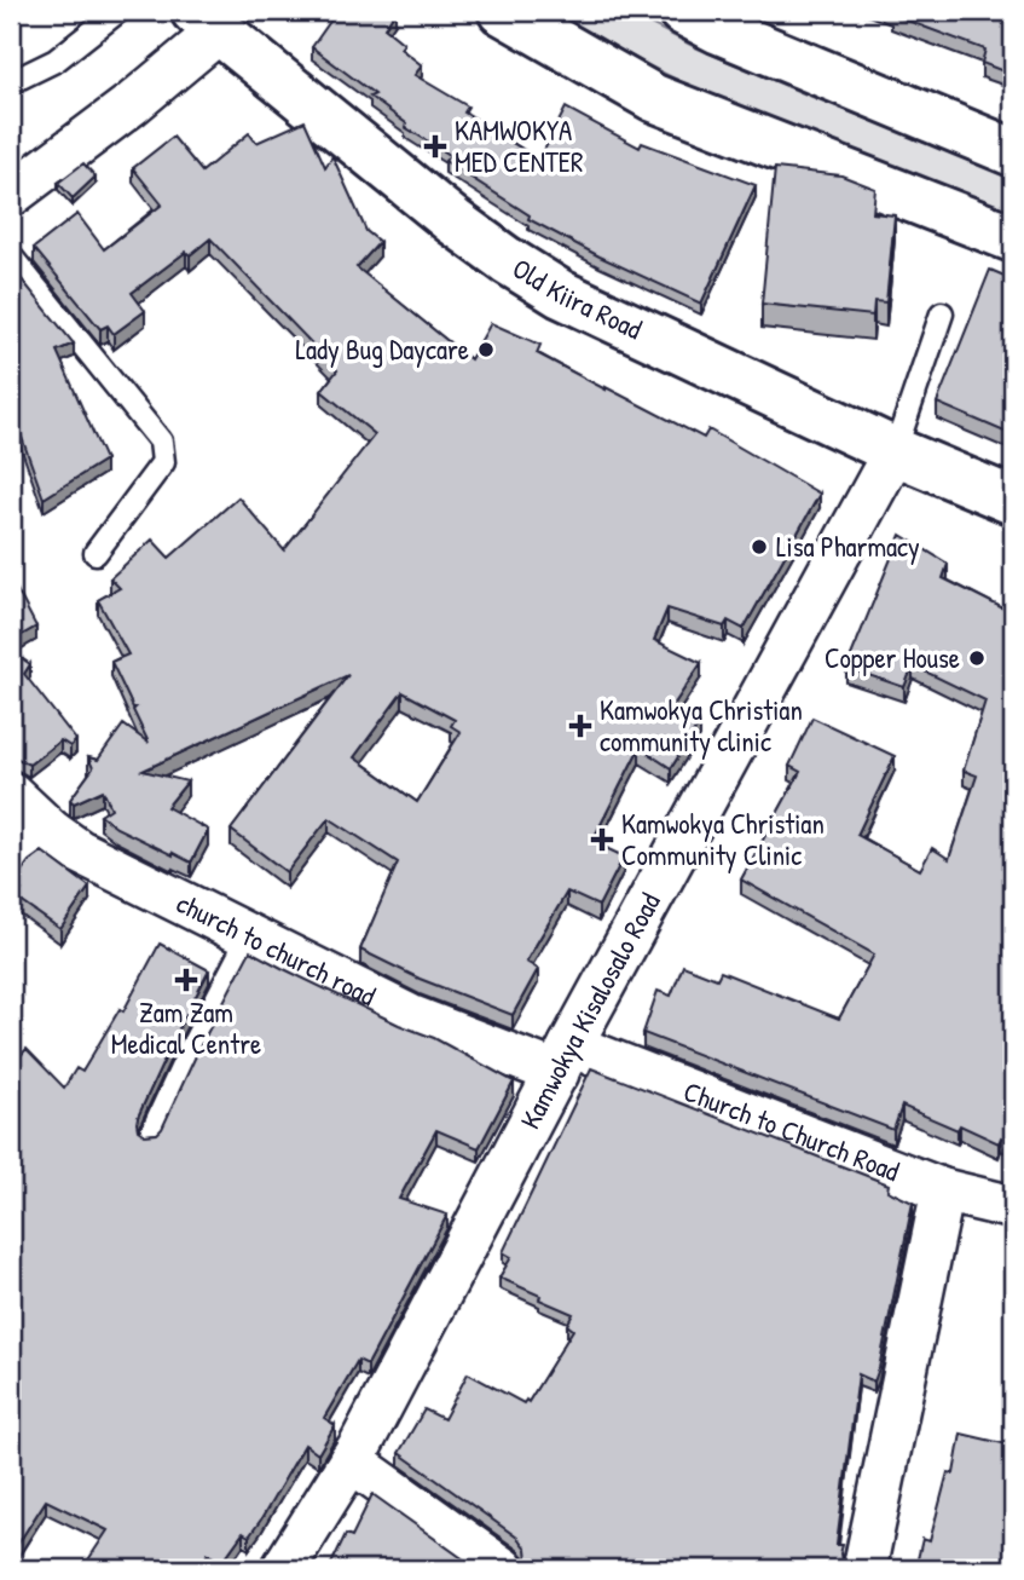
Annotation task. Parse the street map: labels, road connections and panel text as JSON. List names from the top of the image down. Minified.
{"streets":{"street":["Old Kiira Road","church to church road","Kamwokya Kisalosalo Road","Church to Church Road"]},"crossings":[["Old Kiira Road","Kamwokya Kisalosalo Road"],["church to church road","Kamwokya Kisalosalo Road"],["church to church road","Church to Church Road"],["Kamwokya Kisalosalo Road","Church to Church Road"]],"places":{"health":["KAMWOKYA MED CENTER","Kamwokya Christian community clinic","Kamwokya Christian Community Clinic","Zam Zam Medical Centre"],"other":["Lady Bug Daycare","Lisa Pharmacy","Copper House"]}}
